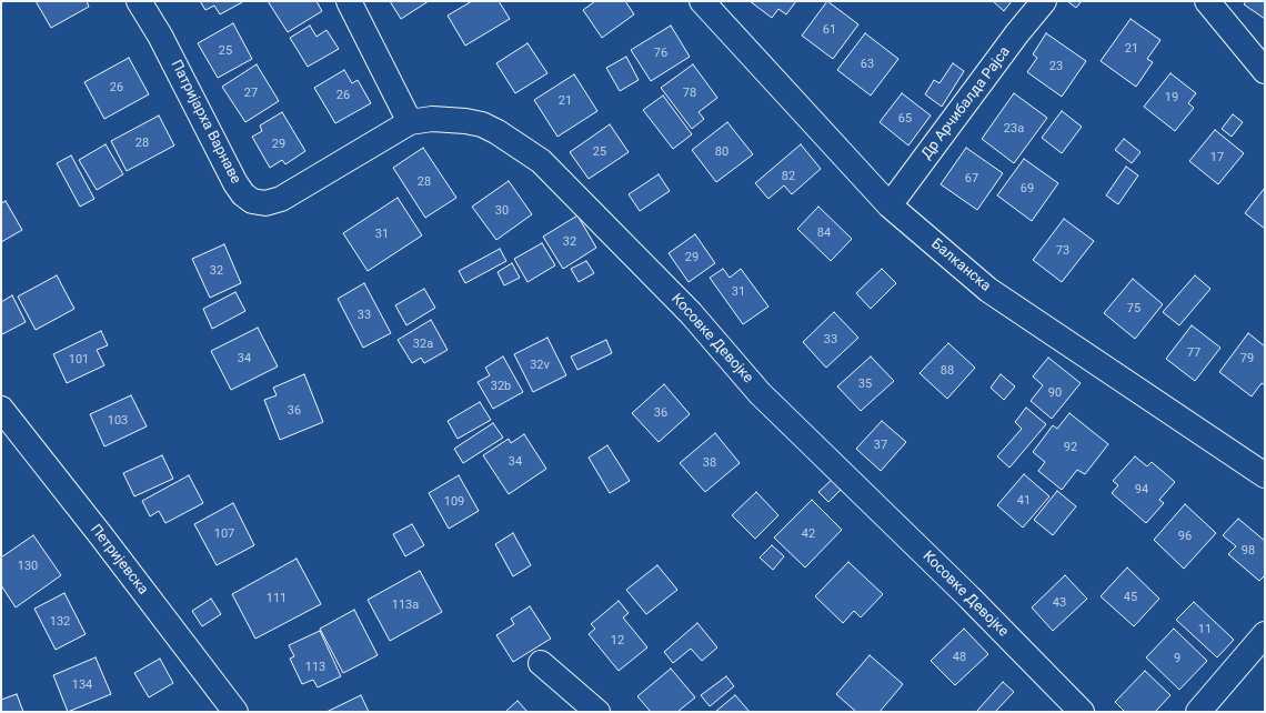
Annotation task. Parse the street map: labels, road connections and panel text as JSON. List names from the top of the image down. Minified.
{"streets":{"street":["Др Арчибалда Рајса","Патријарха Варнаве","Балканска","Косовке Девојке","Петријевска"]},"crossings":[["Др Арчибалда Рајса","Балканска"],["Патријарха Варнаве","Косовке Девојке"]],"house_numbers":["61","21","25","76","63","23","26","27","78","26","19","21","65","23a","28","29","25","80","17","82","67","28","69","30","84","31","32","73","29","32","31","75","33","33","32a","77","34","79","101","32v","88","35","32b","90","36","36","103","37","92","34","38","94","41","109","107","42","96","98","130","45","111","43","113a","132","11","12","48","9","113","134"]}
